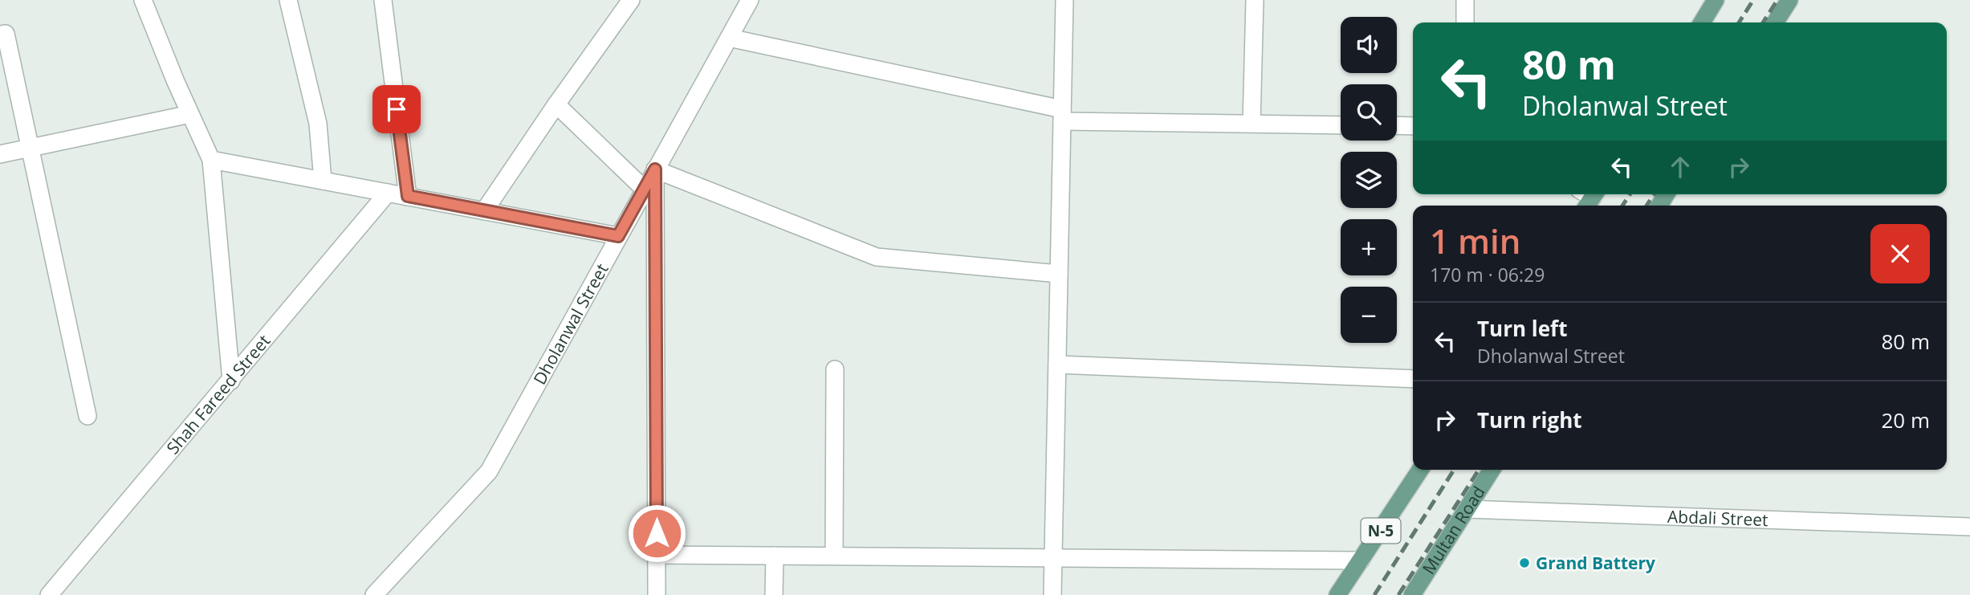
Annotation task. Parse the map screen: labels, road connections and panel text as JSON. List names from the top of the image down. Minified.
{"streets":{"main road":["Multan Road","N-5"],"street":["Dholanwal Street","Shah Fareed Street","Abdali Street"]},"crossings":[["Abdali Street","Multan Road"]],"places":["Grand Battery"],"page":{"map_buttons":["+","−"],"turn":["80 m","Dholanwal Street"],"heading":["1 min","170 m · 06:29"],"list":[{"name":"Turn left","note":"Dholanwal Street","value":"80 m"},{"name":"Turn right","value":"20 m"}]}}
